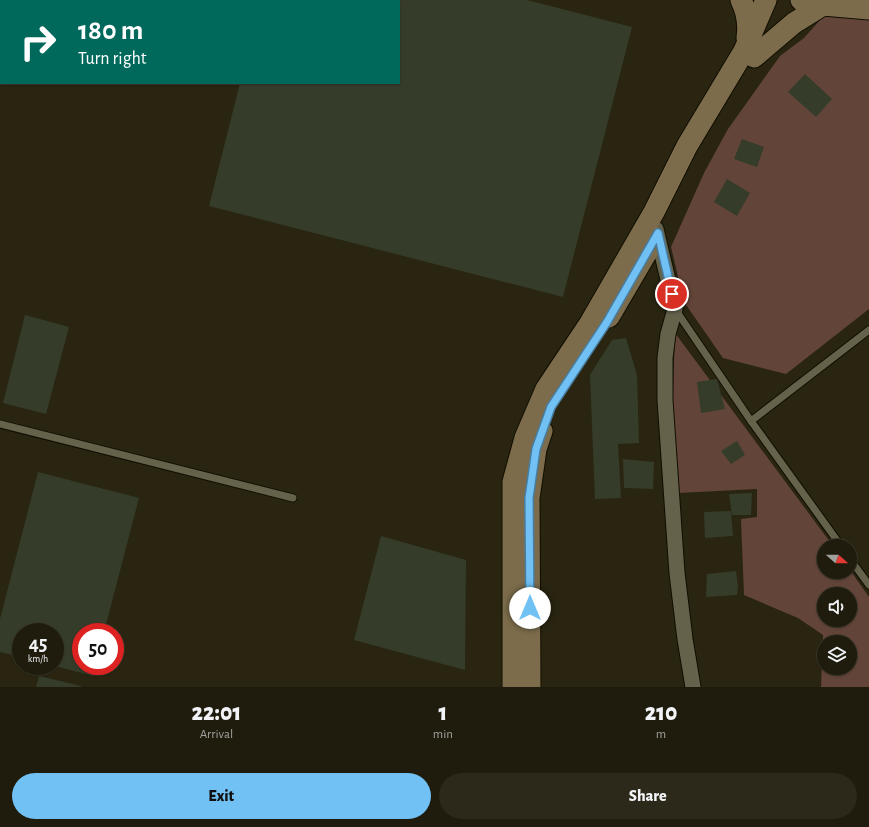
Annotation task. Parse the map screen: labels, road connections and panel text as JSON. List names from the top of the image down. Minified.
{"north":"right","page":{"turn":["180 m","Turn right"],"speed":"45 km/h","limit":"50","eta":["22:01","Arrival","1","min","210","m"],"buttons":["Exit","Share"]}}
